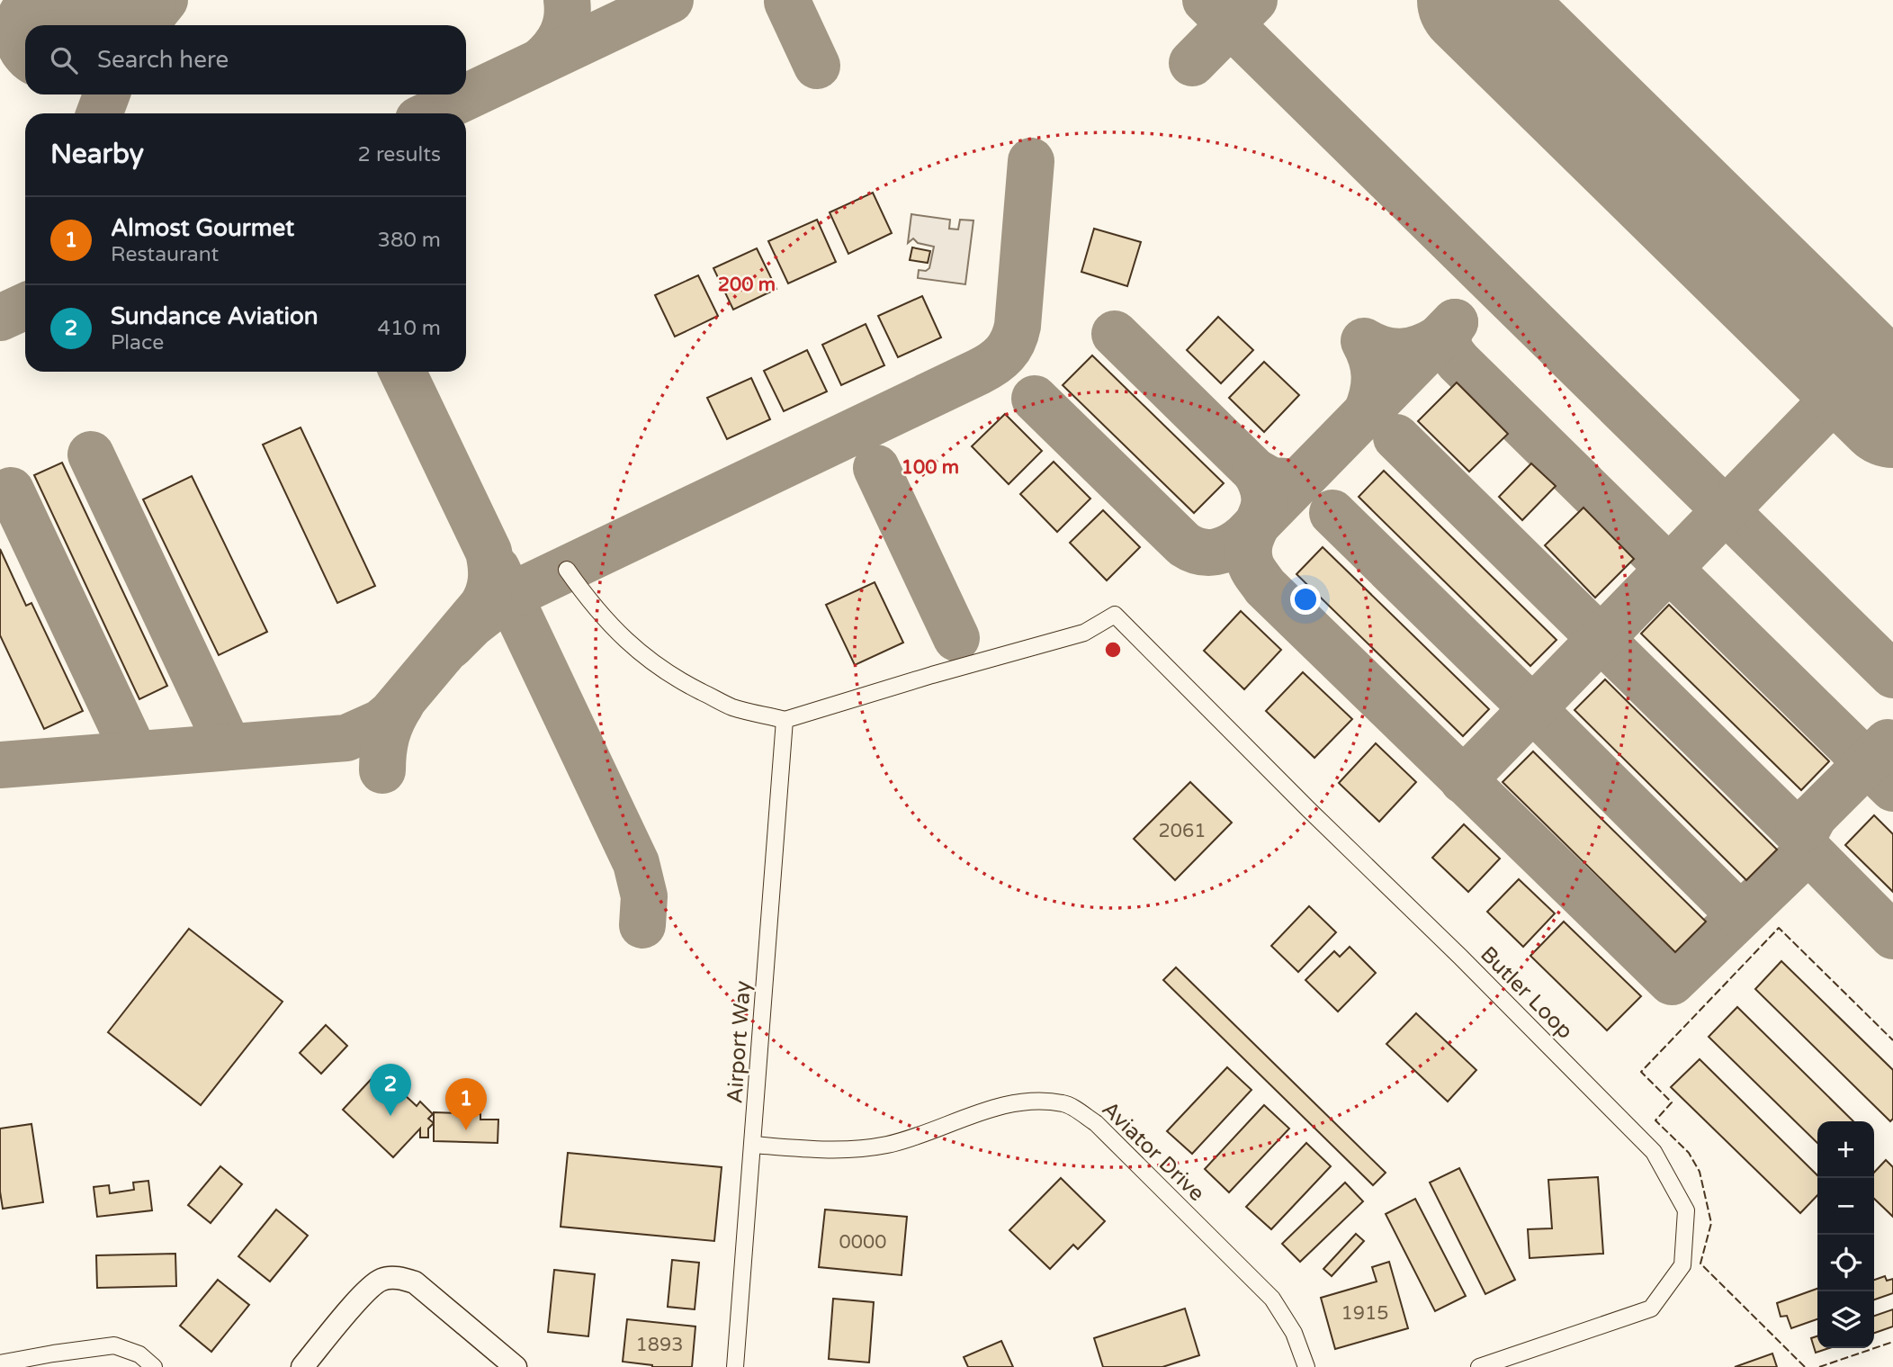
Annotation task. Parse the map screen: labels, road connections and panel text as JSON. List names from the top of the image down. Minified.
{"streets":{"street":["Butler Loop","Airport Way","Aviator Drive"]},"crossings":[["Butler Loop","Airport Way"],["Airport Way","Aviator Drive"]],"house_numbers":["2061","0000","1915","1893"],"page":{"search":"Search here","heading":["Nearby","2 results"],"list":[{"mark":"1","name":"Almost Gourmet","note":"Restaurant","value":"380 m"},{"mark":"2","name":"Sundance Aviation","note":"Place","value":"410 m"}],"pins":["2","1"],"map_buttons":["+","−"]},"rings":["200 m","100 m"]}
